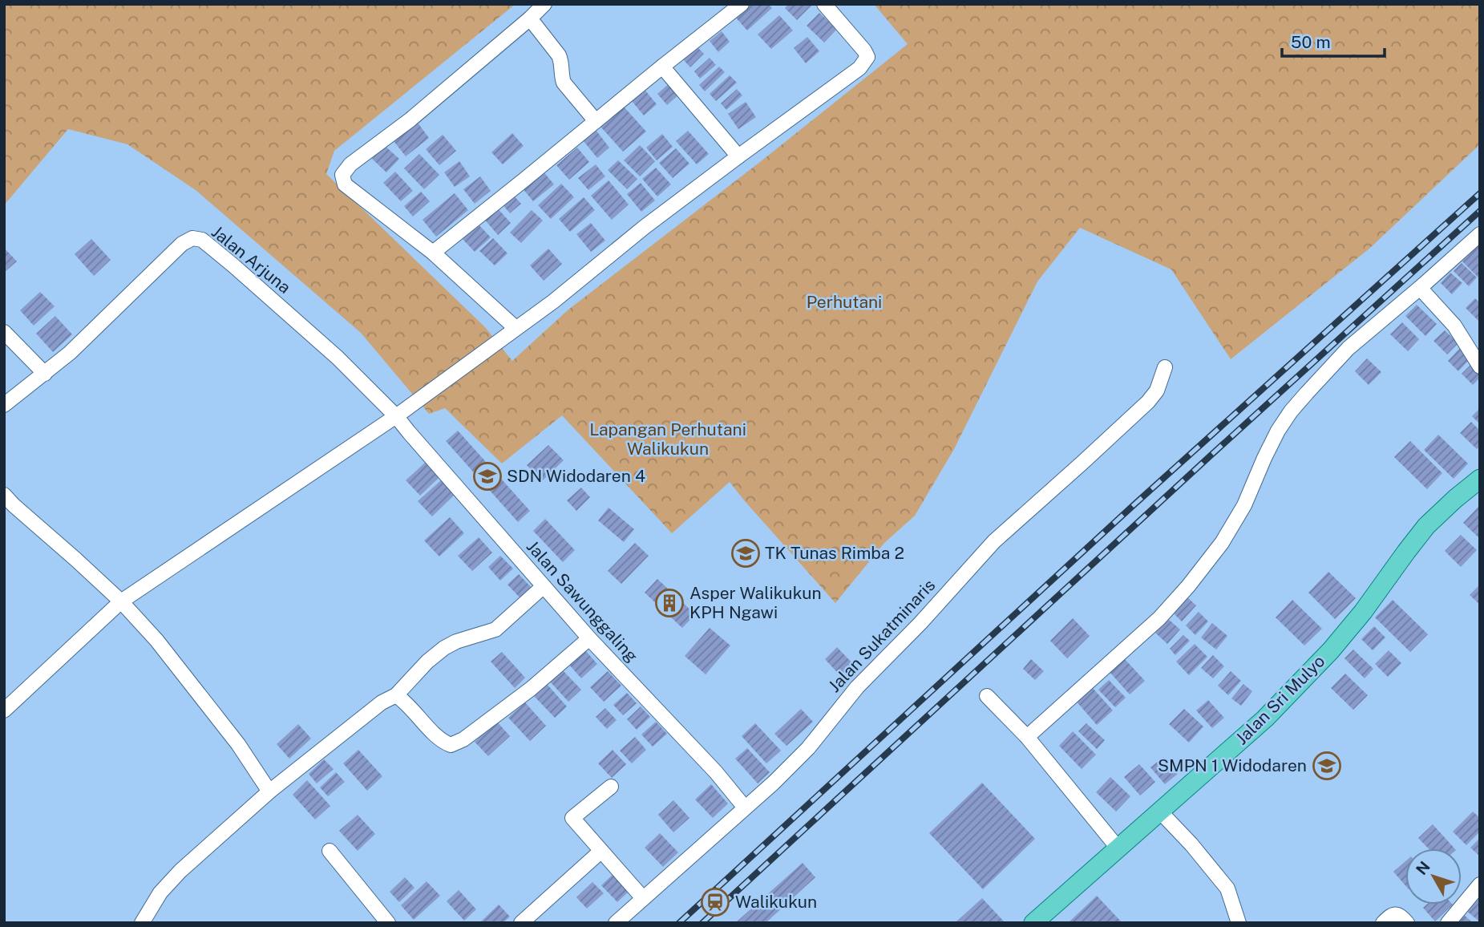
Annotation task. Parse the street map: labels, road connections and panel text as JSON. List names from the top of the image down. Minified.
{"streets":{"main road":["Jalan Sri Mulyo"],"street":["Jalan Arjuna","Jalan Sawunggaling","Jalan Sukatminaris"]},"crossings":[["Jalan Arjuna","Jalan Sawunggaling"],["Jalan Sawunggaling","Jalan Sukatminaris"]],"parks":["Perhutani","Lapangan Perhutani Walikukun"],"places":{"school or university":["SDN Widodaren 4","TK Tunas Rimba 2","SMPN 1 Widodaren"],"building":["Asper Walikukun KPH Ngawi"],"station":["Walikukun"]},"scale_bar":"50 m","north":"top left"}
